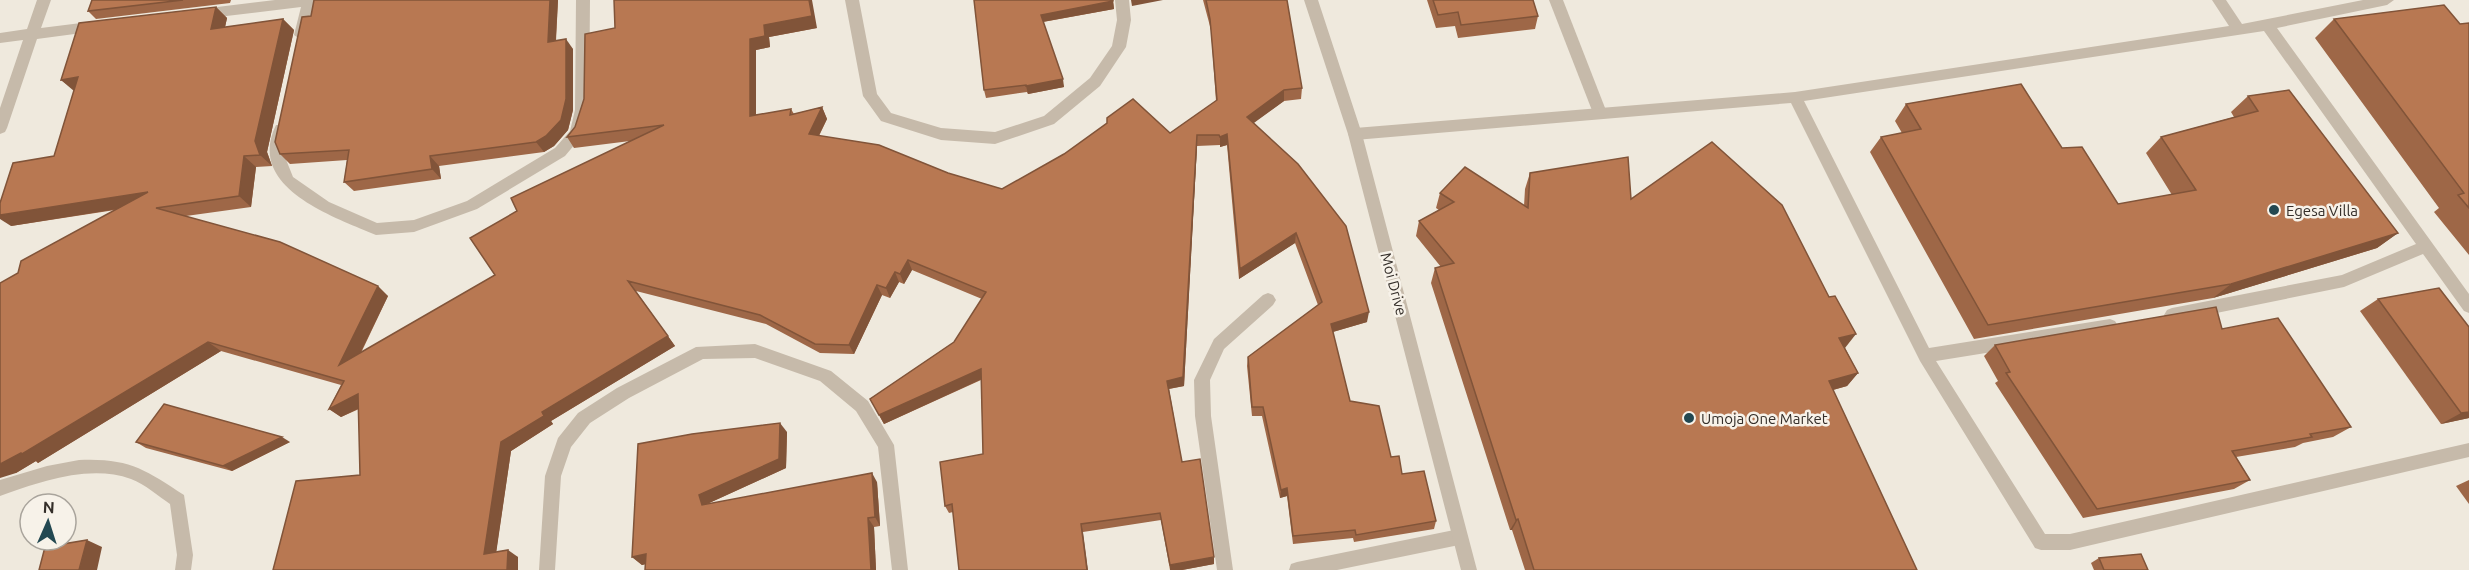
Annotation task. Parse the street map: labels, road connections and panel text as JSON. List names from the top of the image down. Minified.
{"streets":{"street":["Moi Drive"]},"places":["Egesa Villa","Umoja One Market"],"north":"top"}
